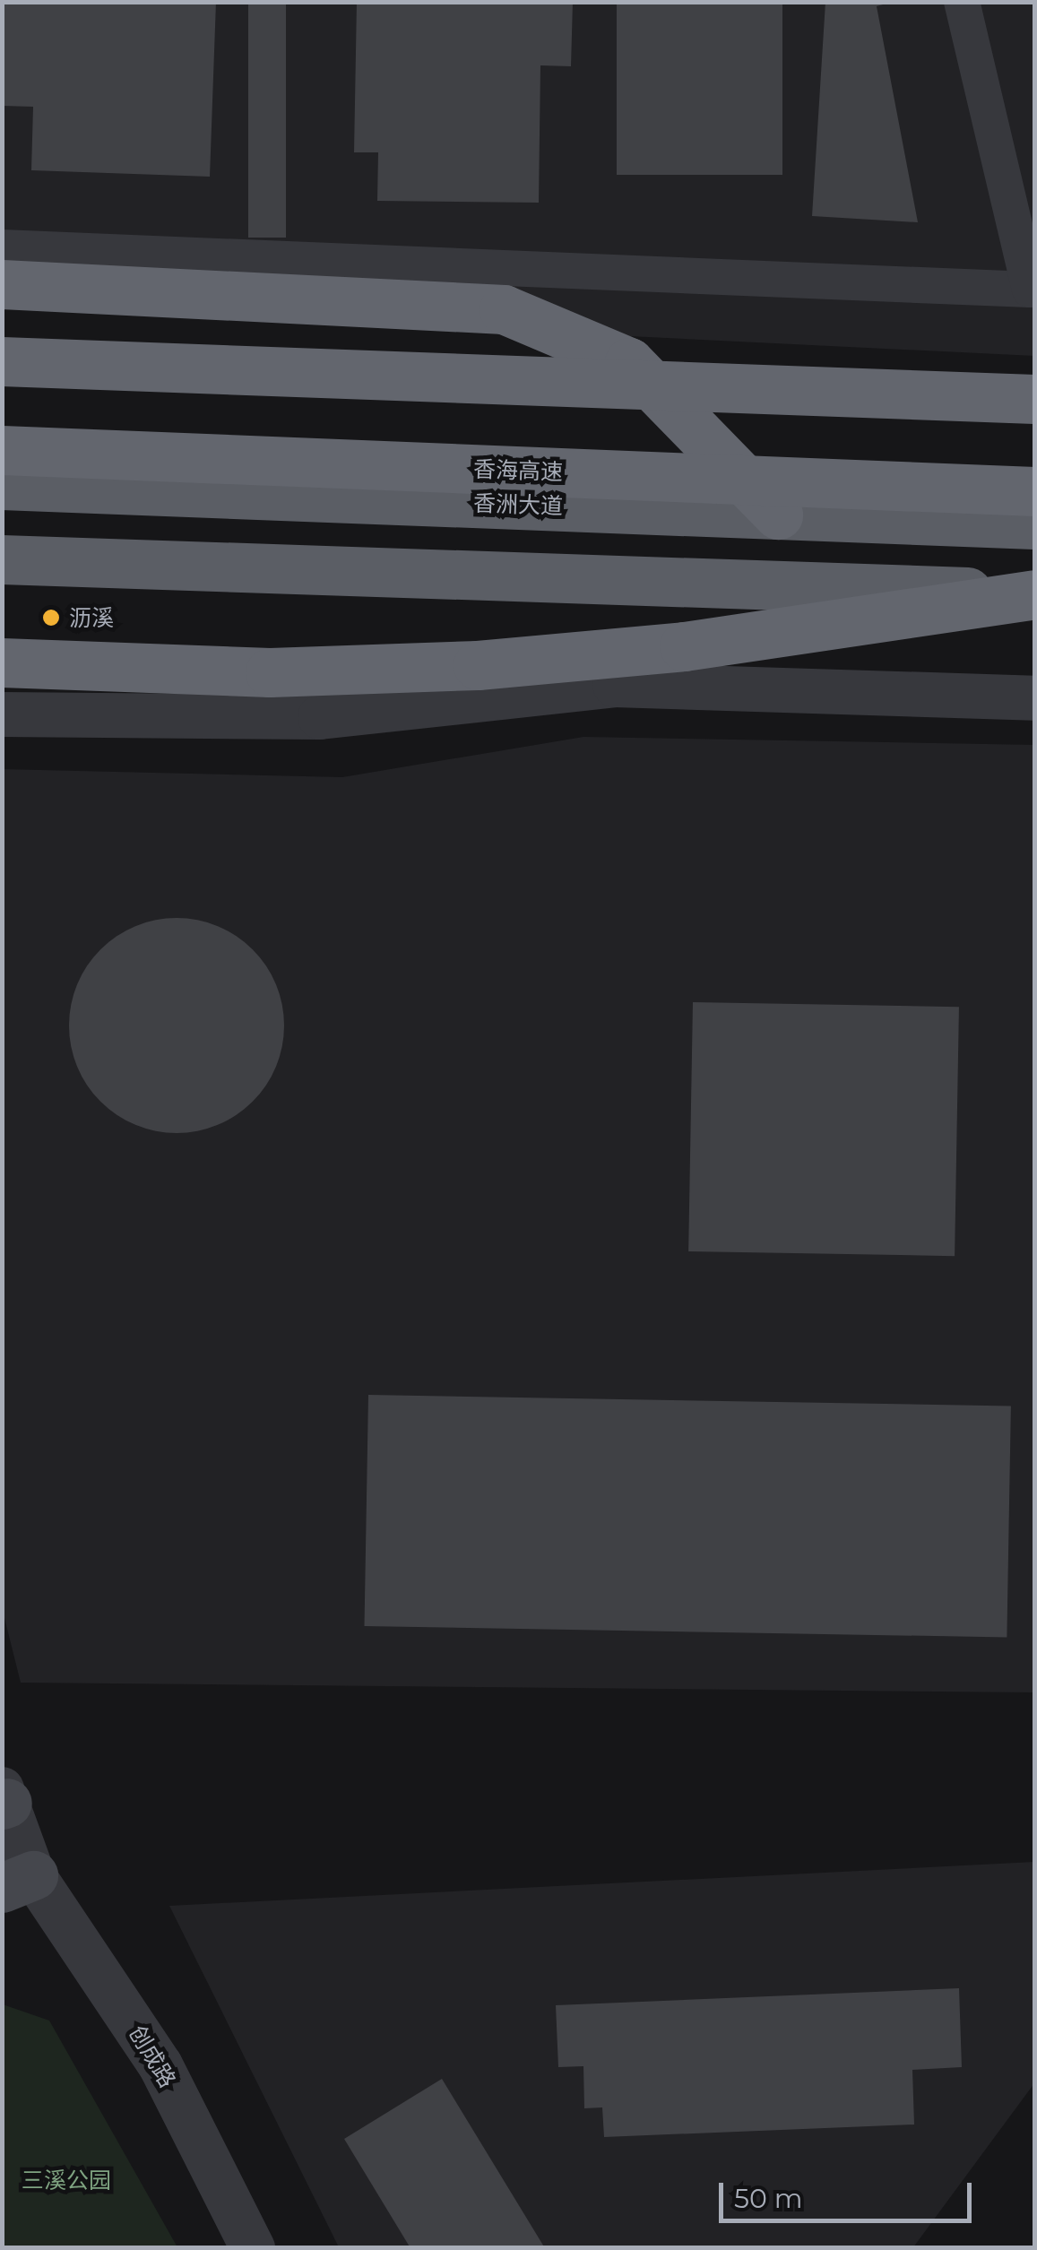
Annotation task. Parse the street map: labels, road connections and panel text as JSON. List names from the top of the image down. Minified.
{"streets":{"highway":["香海高速","香洲大道"],"street":["创成路"]},"parks":["三溪公园"],"places":["沥溪"],"scale_bar":"50 m"}
